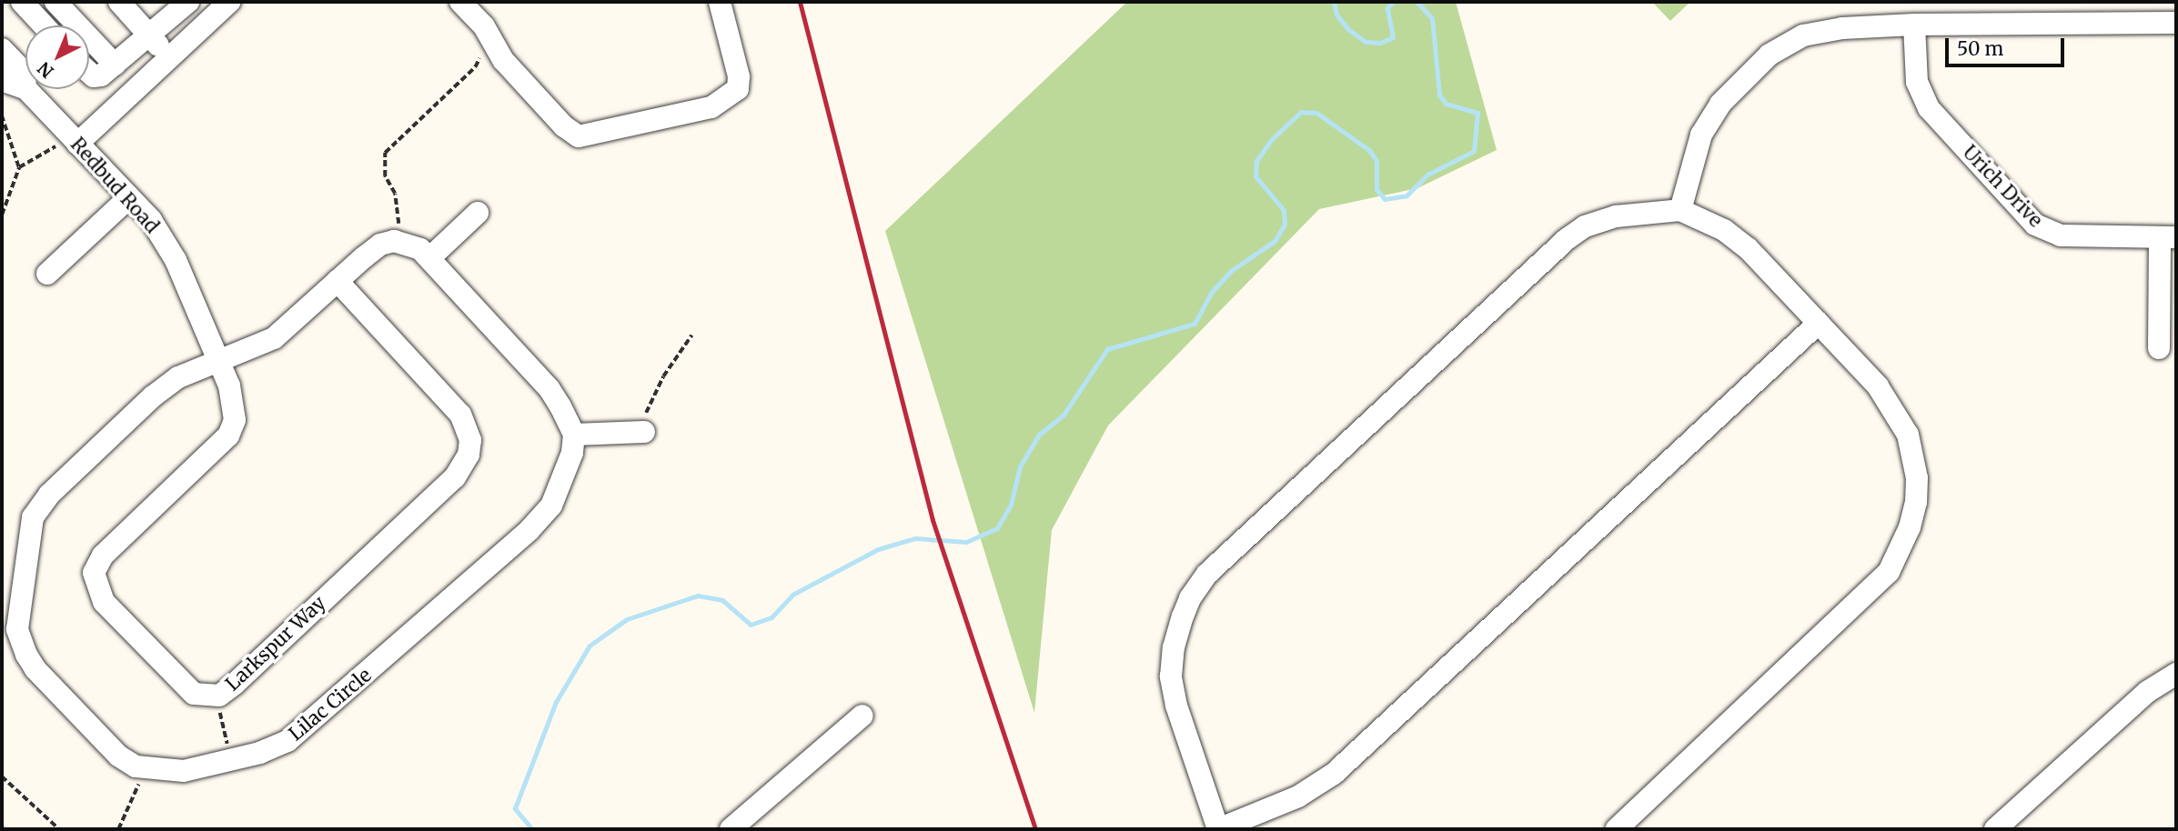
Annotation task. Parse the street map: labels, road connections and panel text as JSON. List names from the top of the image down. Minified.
{"streets":{"street":["Redbud Road","Urich Drive","Larkspur Way","Lilac Circle"]},"crossings":[["Redbud Road","Larkspur Way"],["Redbud Road","Lilac Circle"],["Larkspur Way","Lilac Circle"]],"scale_bar":"50 m","north":"bottom left"}
